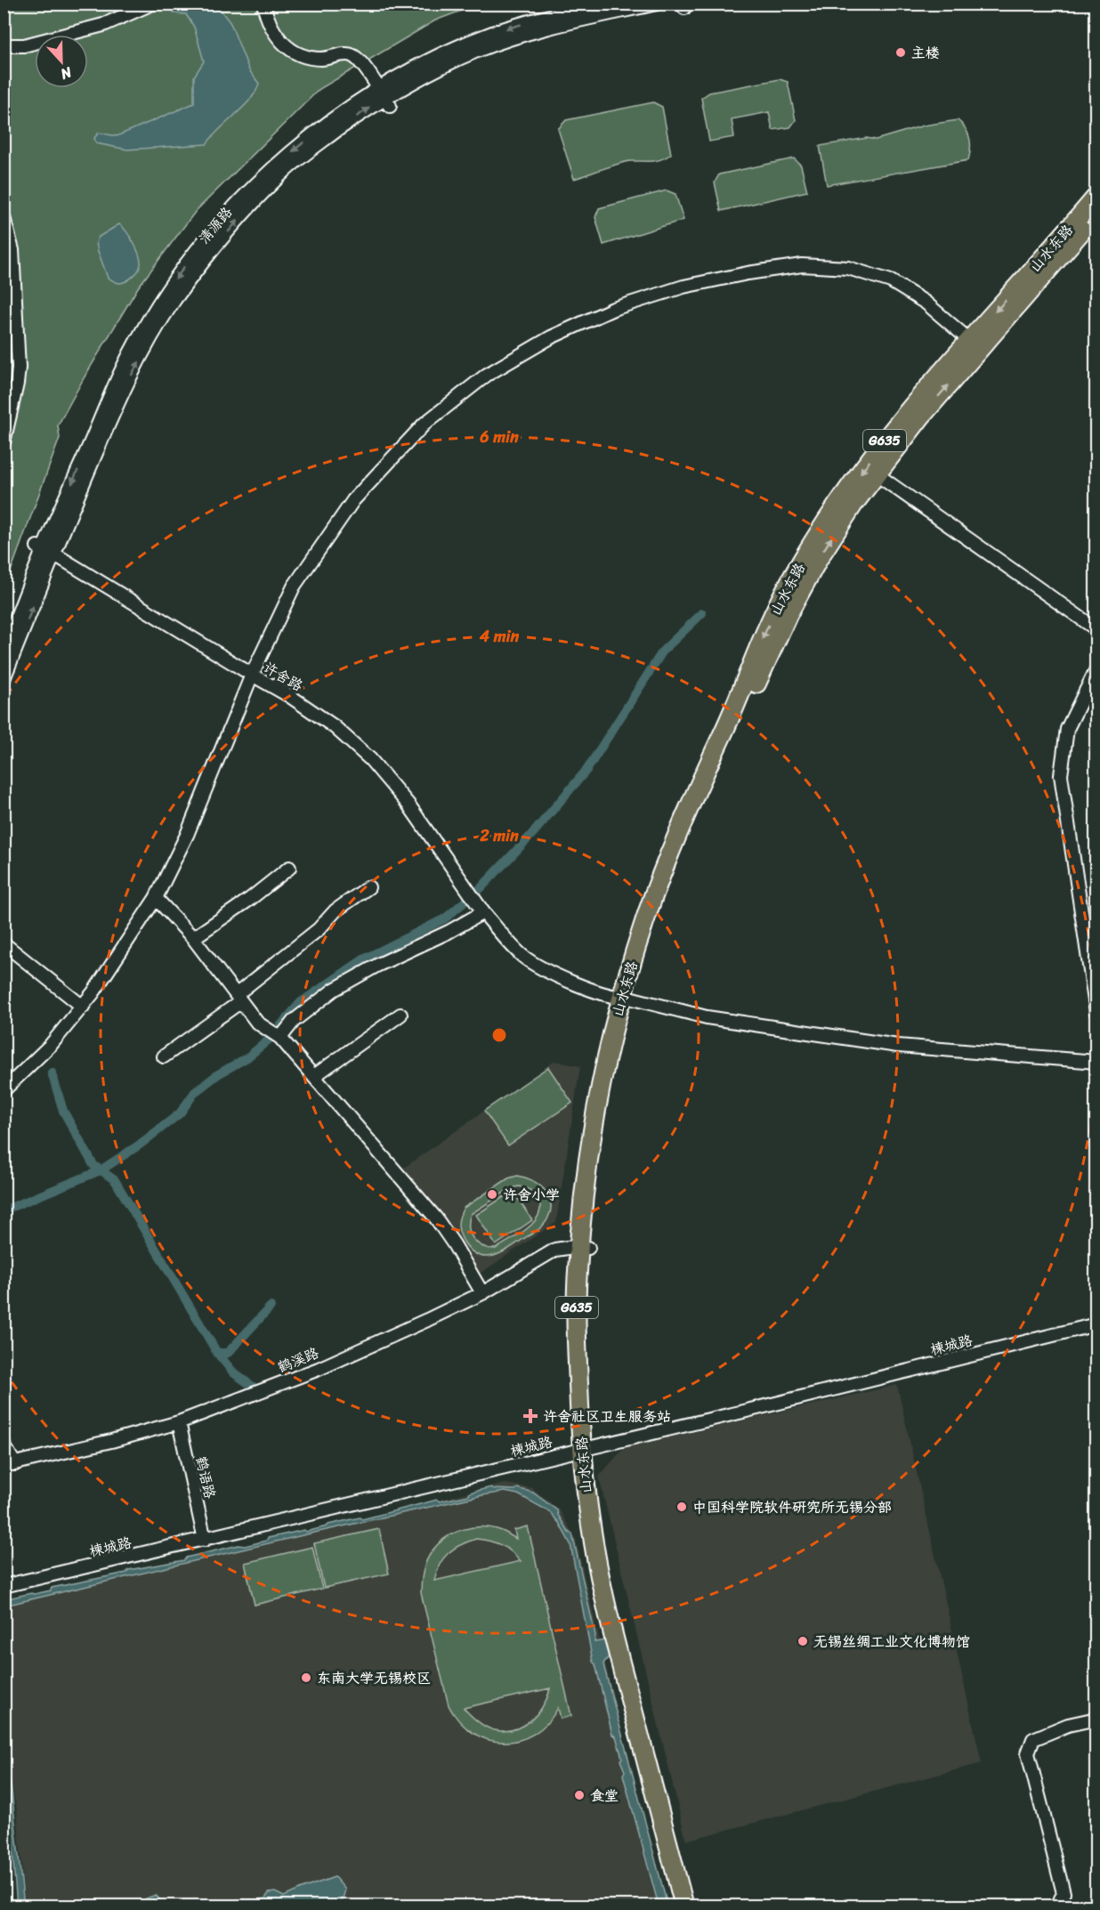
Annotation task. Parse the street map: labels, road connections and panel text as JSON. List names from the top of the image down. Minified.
{"streets":{"highway":["山水东路","G635"],"street":["清源路","许舍路","楝城路","鹤溪路","鹤语路"]},"crossings":[["清源路","许舍路"],["山水东路","许舍路"],["山水东路","楝城路"],["山水东路","鹤溪路"],["楝城路","鹤语路"],["鹤溪路","鹤语路"]],"places":{"other":["主楼","许舍小学","中国科学院软件研究所无锡分部","无锡丝绸工业文化博物馆","东南大学无锡校区","食堂"],"health":["许舍社区卫生服务站"]},"north":"bottom","rings":["6 min","4 min","2 min"]}
